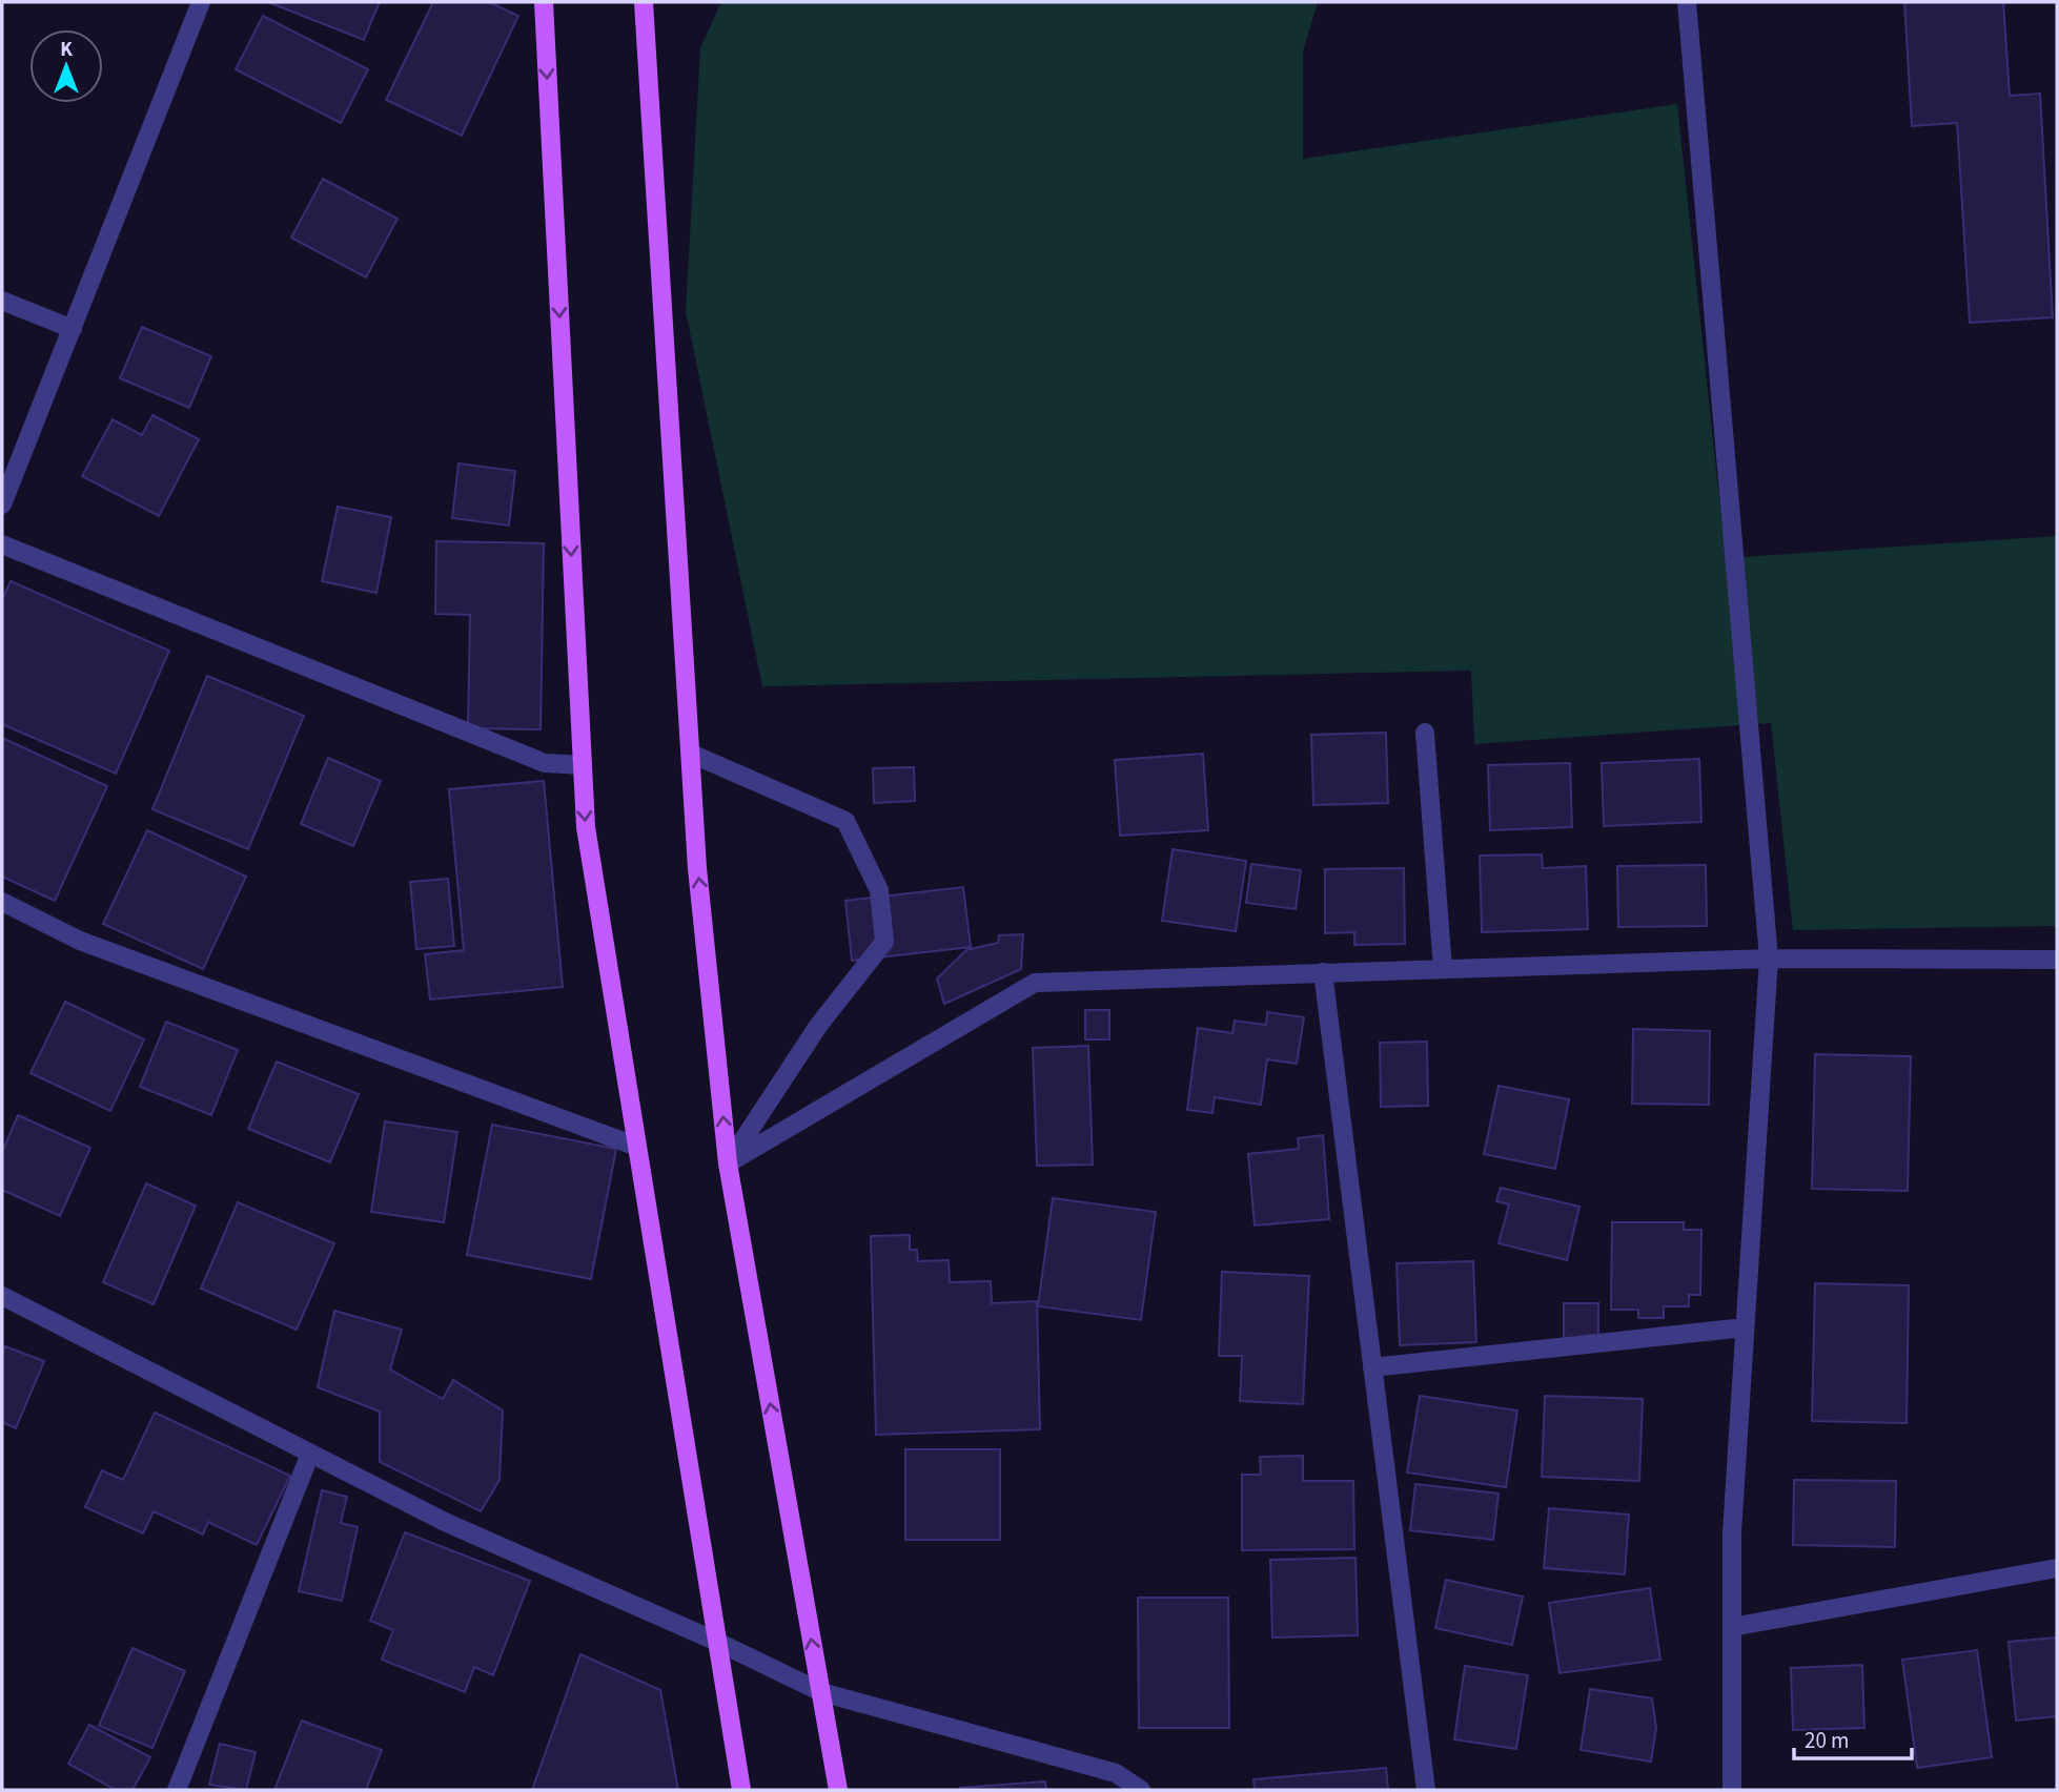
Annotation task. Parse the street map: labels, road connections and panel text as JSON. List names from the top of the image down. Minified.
{"scale_bar":"20 m","north":"top"}
